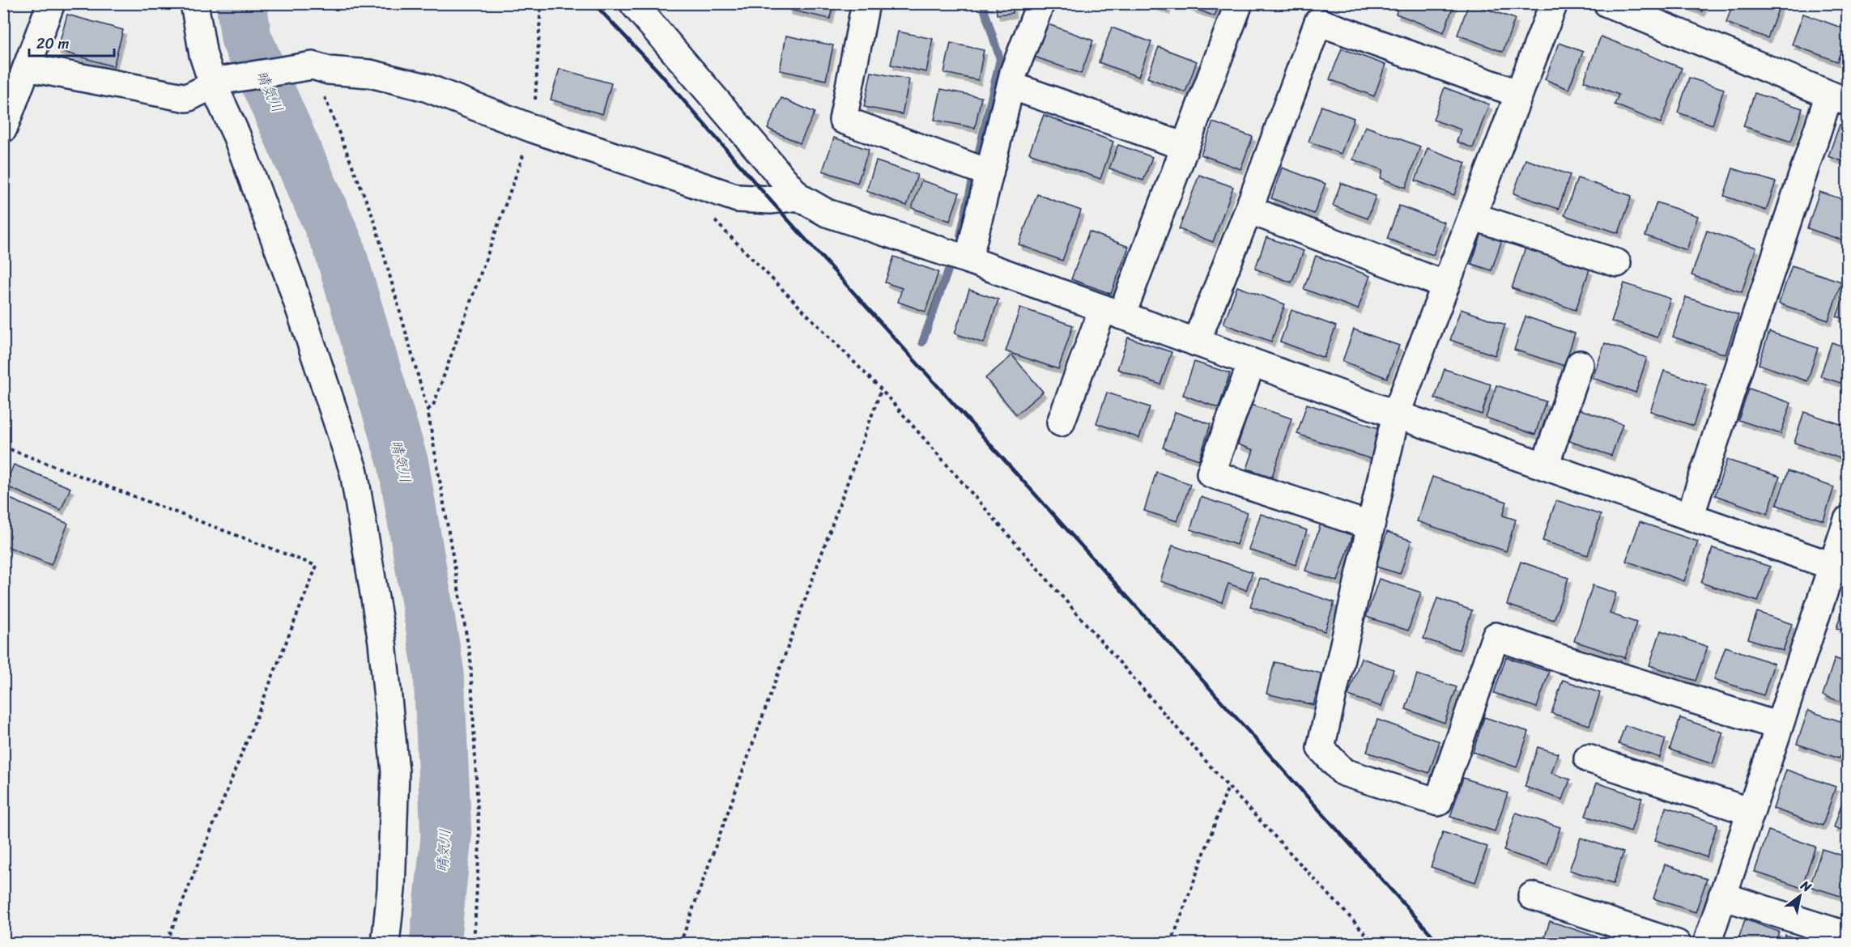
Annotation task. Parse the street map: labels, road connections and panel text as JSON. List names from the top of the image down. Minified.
{"water":["晴気川"],"scale_bar":"20 m","north":"top right"}
